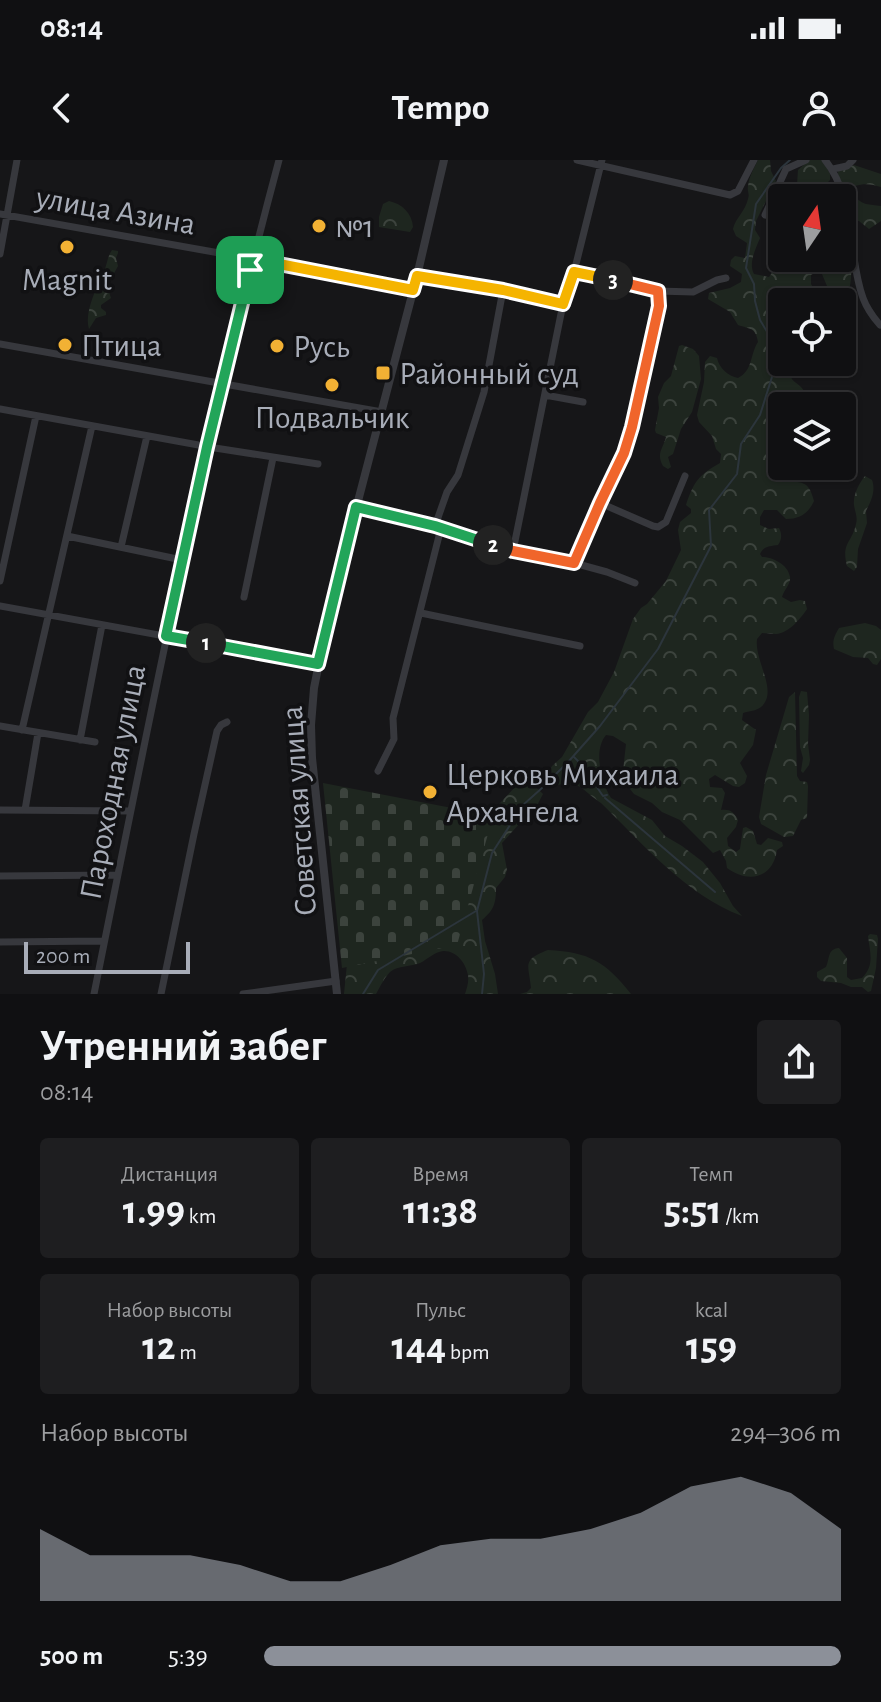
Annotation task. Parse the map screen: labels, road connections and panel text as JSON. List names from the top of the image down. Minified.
{"streets":{"street":["улица Азина","Пароходная улица","Советская улица"]},"crossings":[["улица Азина","Пароходная улица"],["улица Азина","Советская улица"]],"places":{"other":["№1","Magnit","Птица","Русь","Подвальчик","Церковь Михаила Архангела"],"transit":["Районный суд"]},"scale_bar":"200 m","north":"top","page":{"status":"08:14","header":"Tempo","pins":["3","2","1"],"scale":"200 m","heading":["Утренний забег","08:14"],"stats":[["Дистанция","1.99 km"],["Время","11:38"],["Темп","5:51 /km"],["Набор высоты","12 m"],["Пульс","144 bpm"],["kcal","159"]],"chart":["Набор высоты","294–306 m"],"list":[{"name":"500 m","note":"5:39"}]}}
